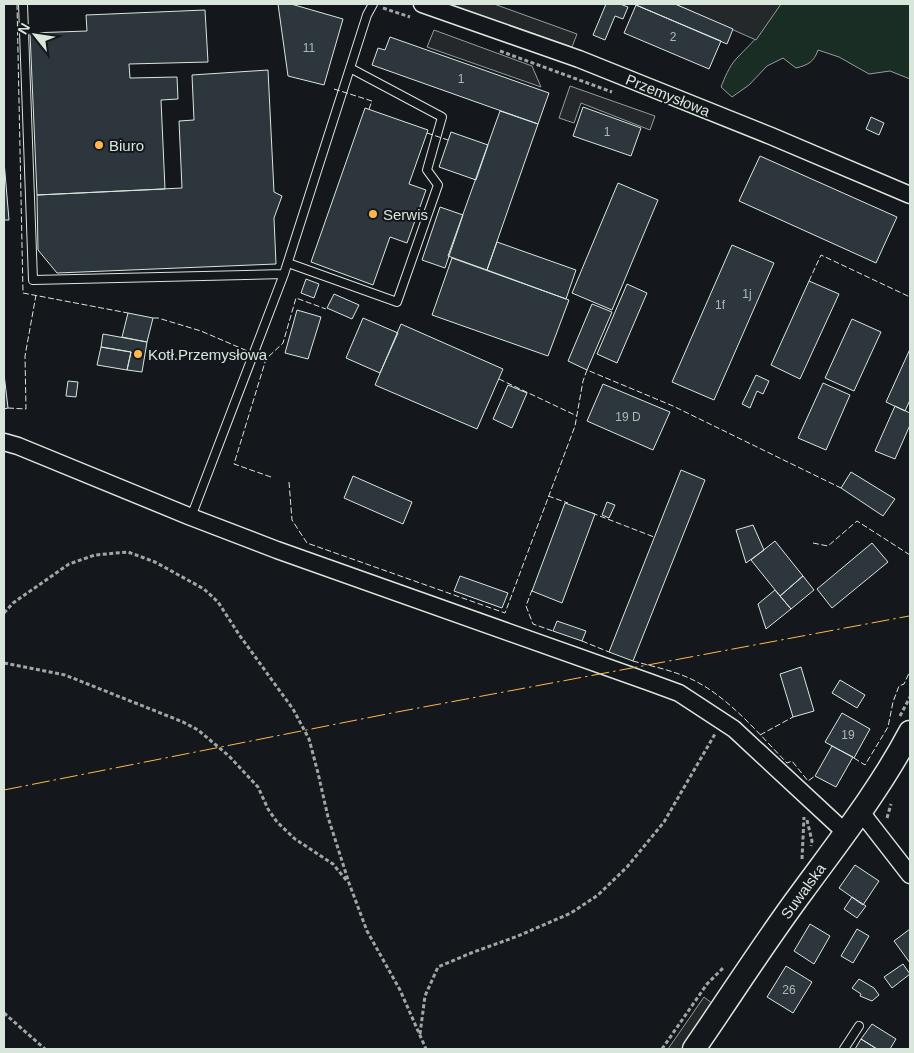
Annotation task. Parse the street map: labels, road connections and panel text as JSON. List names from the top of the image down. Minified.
{"streets":{"street":["Przemysłowa","Suwalska"]},"places":["Biuro","Serwis","Kotł.Przemysłowa"],"house_numbers":["2","11","1","1","1j","1f","19 D","19","26"],"north":"top left"}
